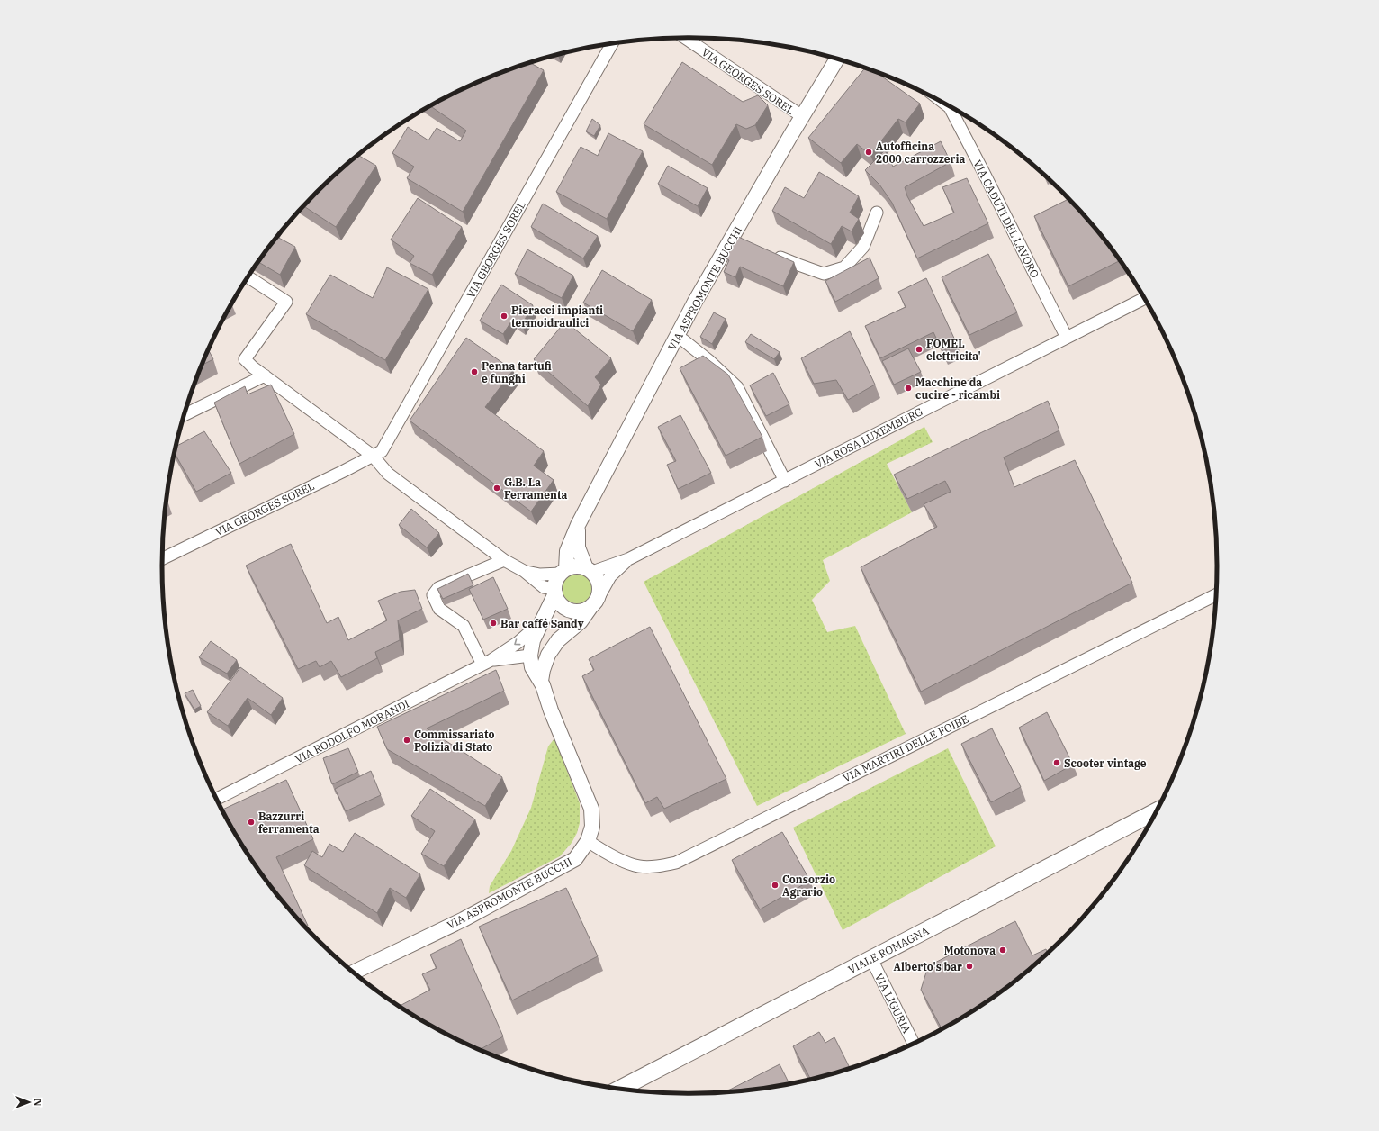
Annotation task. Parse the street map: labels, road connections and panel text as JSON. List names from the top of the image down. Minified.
{"streets":{"main road":["VIALE ROMAGNA"],"street":["VIA GEORGES SOREL","VIA CADUTI DEL LAVORO","VIA ASPROMONTE BUCCHI","VIA ROSA LUXEMBURG","VIA RODOLFO MORANDI","VIA MARTIRI DELLE FOIBE","VIA LIGURIA"]},"crossings":[["VIA GEORGES SOREL","VIA ASPROMONTE BUCCHI"],["VIA CADUTI DEL LAVORO","VIA ROSA LUXEMBURG"],["VIA ASPROMONTE BUCCHI","VIA ROSA LUXEMBURG"],["VIA ASPROMONTE BUCCHI","VIA RODOLFO MORANDI"],["VIA ASPROMONTE BUCCHI","VIA MARTIRI DELLE FOIBE"],["VIALE ROMAGNA","VIA LIGURIA"]],"places":["Autofficina 2000 carrozzeria","Pieracci impianti termoidraulici","FOMEL elettricita'","Penna tartufi e funghi","Macchine da cucire - ricambi","G.B. La Ferramenta","Bar caffé Sandy","Commissariato Polizia di Stato","Scooter vintage","Bazzurri ferramenta","Consorzio Agrario","Motonova","Alberto's bar"],"north":"right"}
